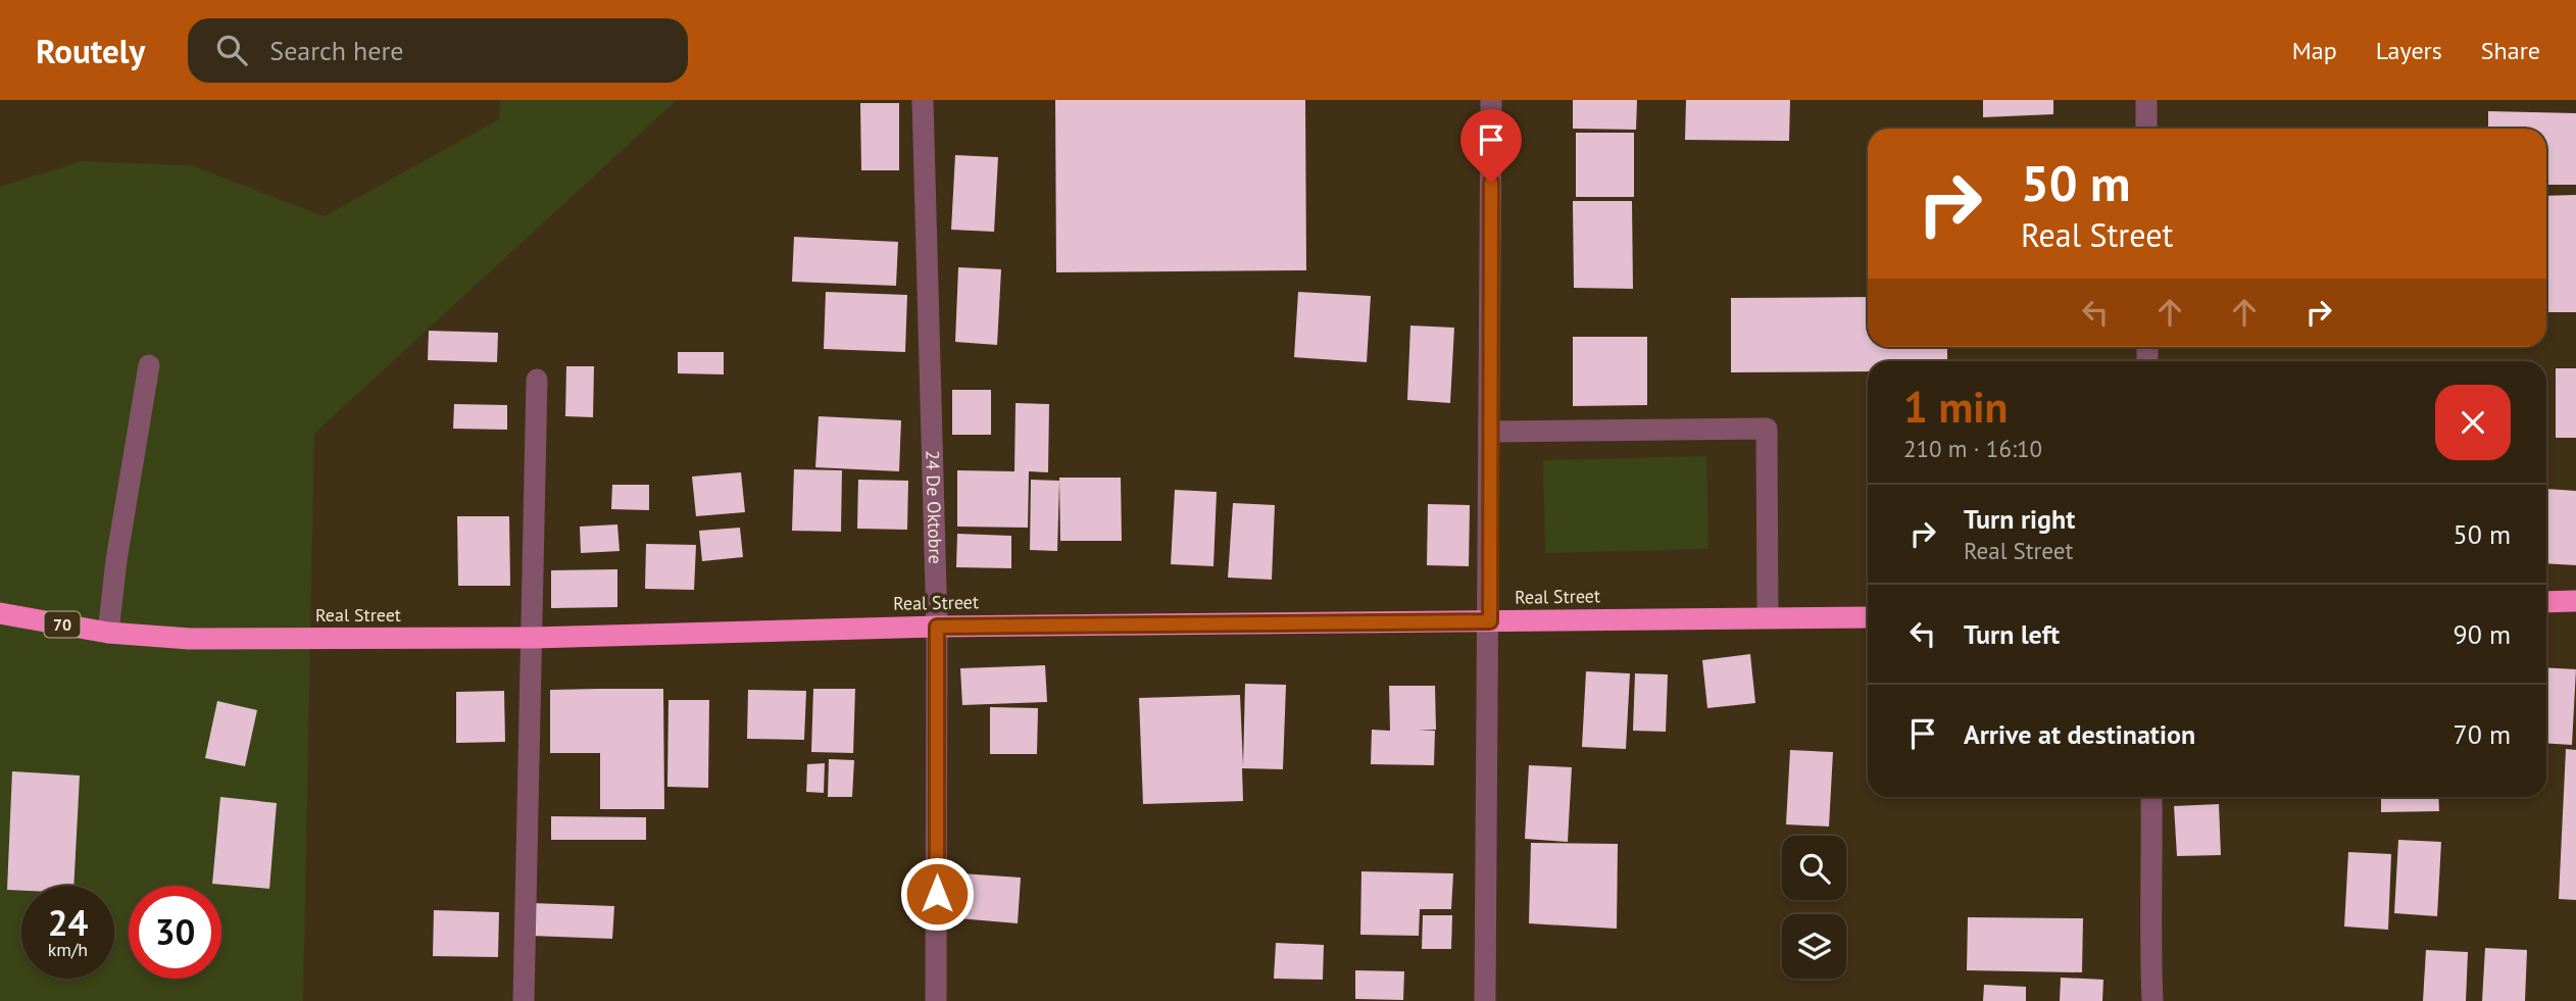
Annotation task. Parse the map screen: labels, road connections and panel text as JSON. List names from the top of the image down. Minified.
{"streets":{"highway":["Real Street","70"],"street":["24 De Oktobre"]},"crossings":[["24 De Oktobre","Real Street"]],"page":{"header":"Routely","search":"Search here","nav":["Map","Layers","Share"],"turn":["50 m","Real Street"],"heading":["1 min","210 m · 16:10"],"list":[{"name":"Turn right","note":"Real Street","value":"50 m"},{"name":"Turn left","value":"90 m"},{"name":"Arrive at destination","value":"70 m"}],"speed":"24 km/h","limit":"30"}}
